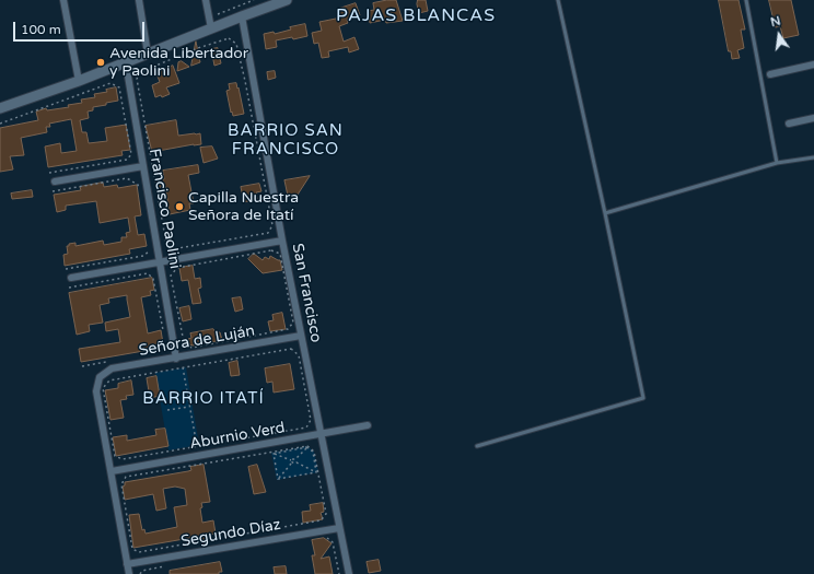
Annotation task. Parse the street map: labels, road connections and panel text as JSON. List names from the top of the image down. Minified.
{"streets":{"street":["Francisco Paolini","San Francisco","Señora de Luján","Aburnio Verd","Segundo Díaz"]},"crossings":[["Francisco Paolini","Señora de Luján"],["San Francisco","Señora de Luján"],["San Francisco","Aburnio Verd"],["San Francisco","Segundo Díaz"],["Señora de Luján","Aburnio Verd"]],"districts":["PAJAS BLANCAS","BARRIO SAN FRANCISCO","BARRIO ITATÍ"],"places":["Avenida Libertador y Paolini","Capilla Nuestra Señora de Itatí"],"scale_bar":"100 m","north":"top"}
